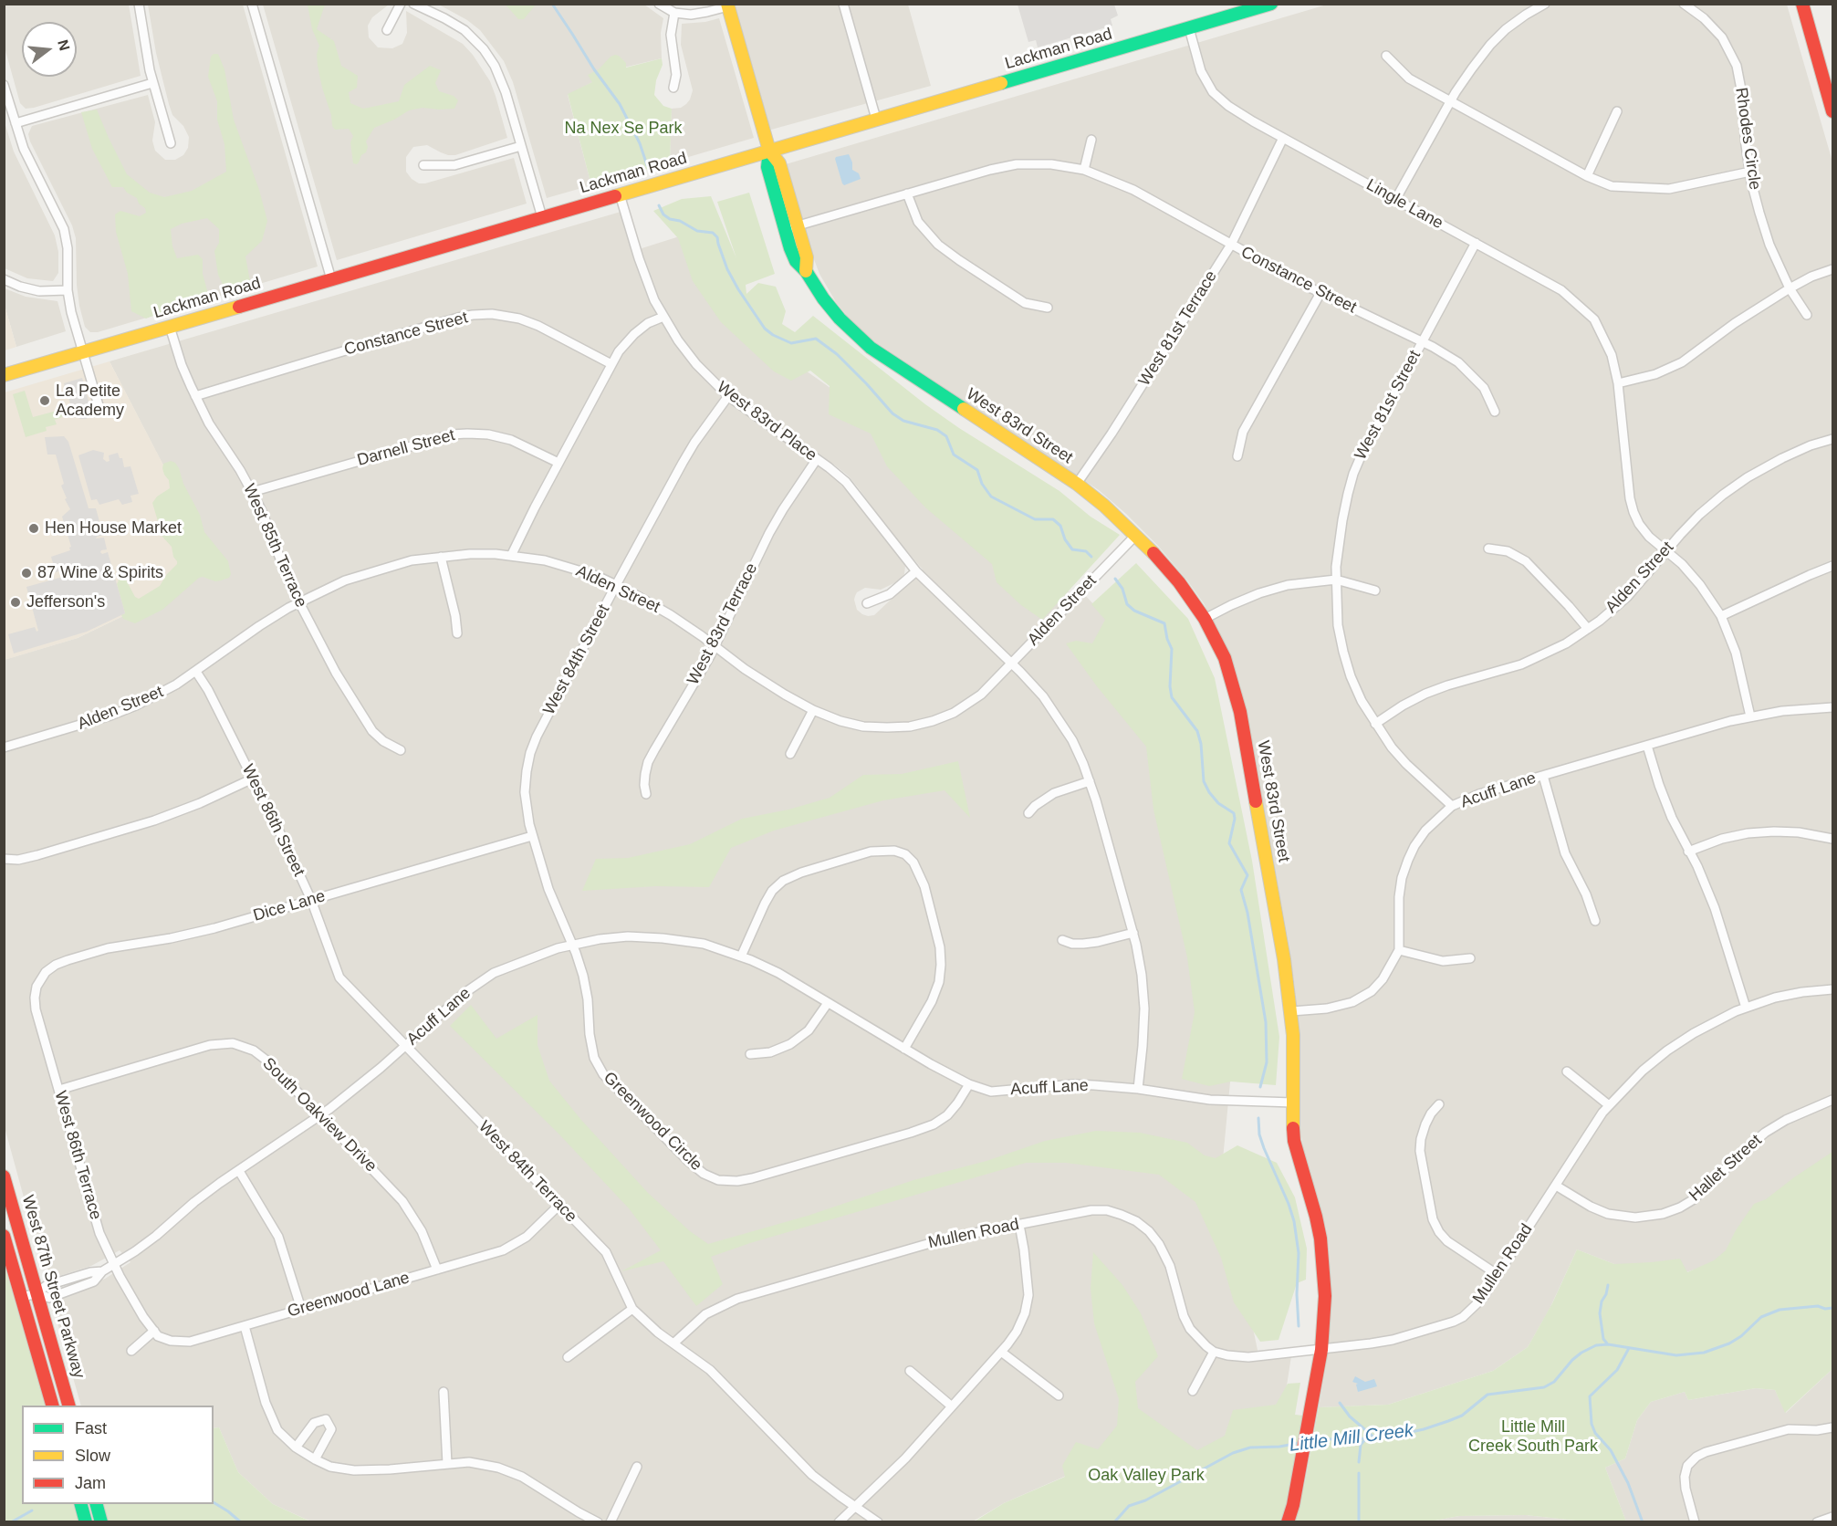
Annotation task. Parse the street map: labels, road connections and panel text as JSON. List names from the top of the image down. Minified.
{"streets":{"street":["Lackman Road","Rhodes Circle","Lingle Lane","Constance Street","West 81st Terrace","West 81st Street","West 83rd Place","West 83rd Street","Darnell Street","West 85th Terrace","Alden Street","West 83rd Terrace","West 84th Street","Acuff Lane","West 86th Street","Dice Lane","South Oakview Drive","Greenwood Circle","West 86th Terrace","Hallet Street","West 84th Terrace","Mullen Road","West 87th Street Parkway","Greenwood Lane"]},"crossings":[["Lackman Road","Lingle Lane"],["Lackman Road","West 83rd Place"],["Lackman Road","West 83rd Street"],["Lackman Road","West 85th Terrace"],["Lingle Lane","West 81st Terrace"],["Lingle Lane","West 81st Street"],["Lingle Lane","Alden Street"],["Lingle Lane","Acuff Lane"],["Constance Street","West 81st Terrace"],["Constance Street","West 81st Street"],["Constance Street","West 83rd Street"],["Constance Street","West 85th Terrace"],["West 81st Terrace","West 83rd Street"],["West 81st Street","Alden Street"],["West 81st Street","Acuff Lane"],["West 83rd Place","Alden Street"],["West 83rd Place","West 83rd Terrace"],["West 83rd Place","West 84th Street"],["West 83rd Place","Acuff Lane"],["West 83rd Street","Alden Street"],["West 83rd Street","Acuff Lane"],["West 83rd Street","Mullen Road"],["Darnell Street","West 85th Terrace"],["West 85th Terrace","Alden Street"],["Alden Street","West 83rd Terrace"],["Alden Street","West 84th Street"],["Alden Street","West 86th Street"],["West 84th Street","Acuff Lane"],["West 84th Street","Dice Lane"],["West 84th Street","Greenwood Circle"],["Acuff Lane","West 86th Street"],["Acuff Lane","South Oakview Drive"],["Acuff Lane","Greenwood Circle"],["Acuff Lane","West 86th Terrace"],["Acuff Lane","West 84th Terrace"],["Acuff Lane","West 87th Street Parkway"],["West 86th Street","Dice Lane"],["West 86th Street","West 84th Terrace"],["Dice Lane","West 86th Terrace"],["South Oakview Drive","West 86th Terrace"],["South Oakview Drive","Greenwood Lane"],["West 86th Terrace","Greenwood Lane"],["Hallet Street","Mullen Road"],["West 84th Terrace","Mullen Road"],["West 84th Terrace","Greenwood Lane"]],"water":["Little Mill Creek"],"parks":["Na Nex Se Park","Little Mill Creek South Park","Oak Valley Park"],"places":["La Petite Academy","Hen House Market","87 Wine & Spirits","Jefferson's"],"legend":["Fast","Slow","Jam"],"north":"right"}
